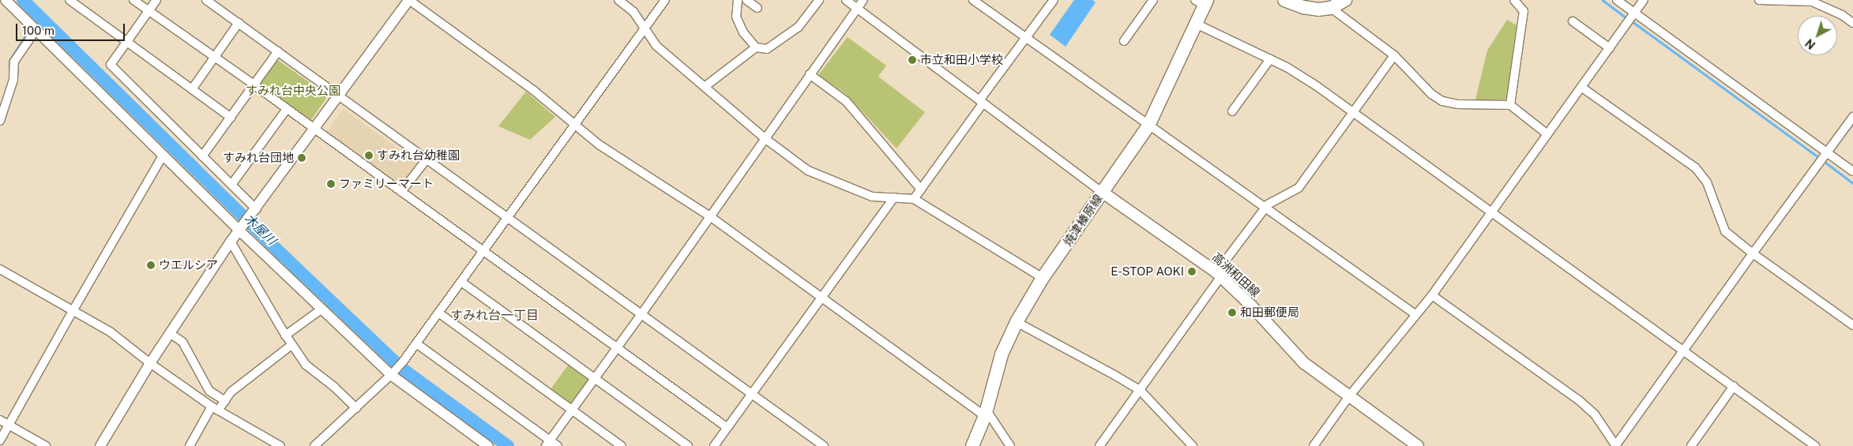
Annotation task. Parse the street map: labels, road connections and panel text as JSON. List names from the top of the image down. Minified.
{"streets":{"main road":["焼津榛原線","高洲和田線"]},"crossings":[["焼津榛原線","高洲和田線"]],"districts":["すみれ台一丁目"],"water":["木屋川"],"parks":["すみれ台中央公園"],"places":["市立和田小学校","すみれ台幼稚園","すみれ台団地","ファミリーマート","ウエルシア","E-STOP AOKI","和田郵便局"],"scale_bar":"100 m","north":"bottom left"}
